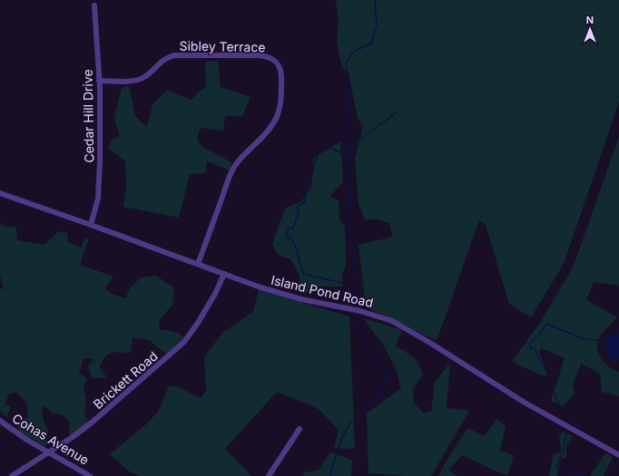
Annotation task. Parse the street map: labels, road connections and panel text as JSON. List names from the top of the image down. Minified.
{"streets":{"street":["Sibley Terrace","Cedar Hill Drive","Island Pond Road","Brickett Road","Cohas Avenue"]},"crossings":[["Sibley Terrace","Cedar Hill Drive"],["Sibley Terrace","Island Pond Road"],["Cedar Hill Drive","Island Pond Road"],["Island Pond Road","Brickett Road"],["Brickett Road","Cohas Avenue"]],"north":"top"}
